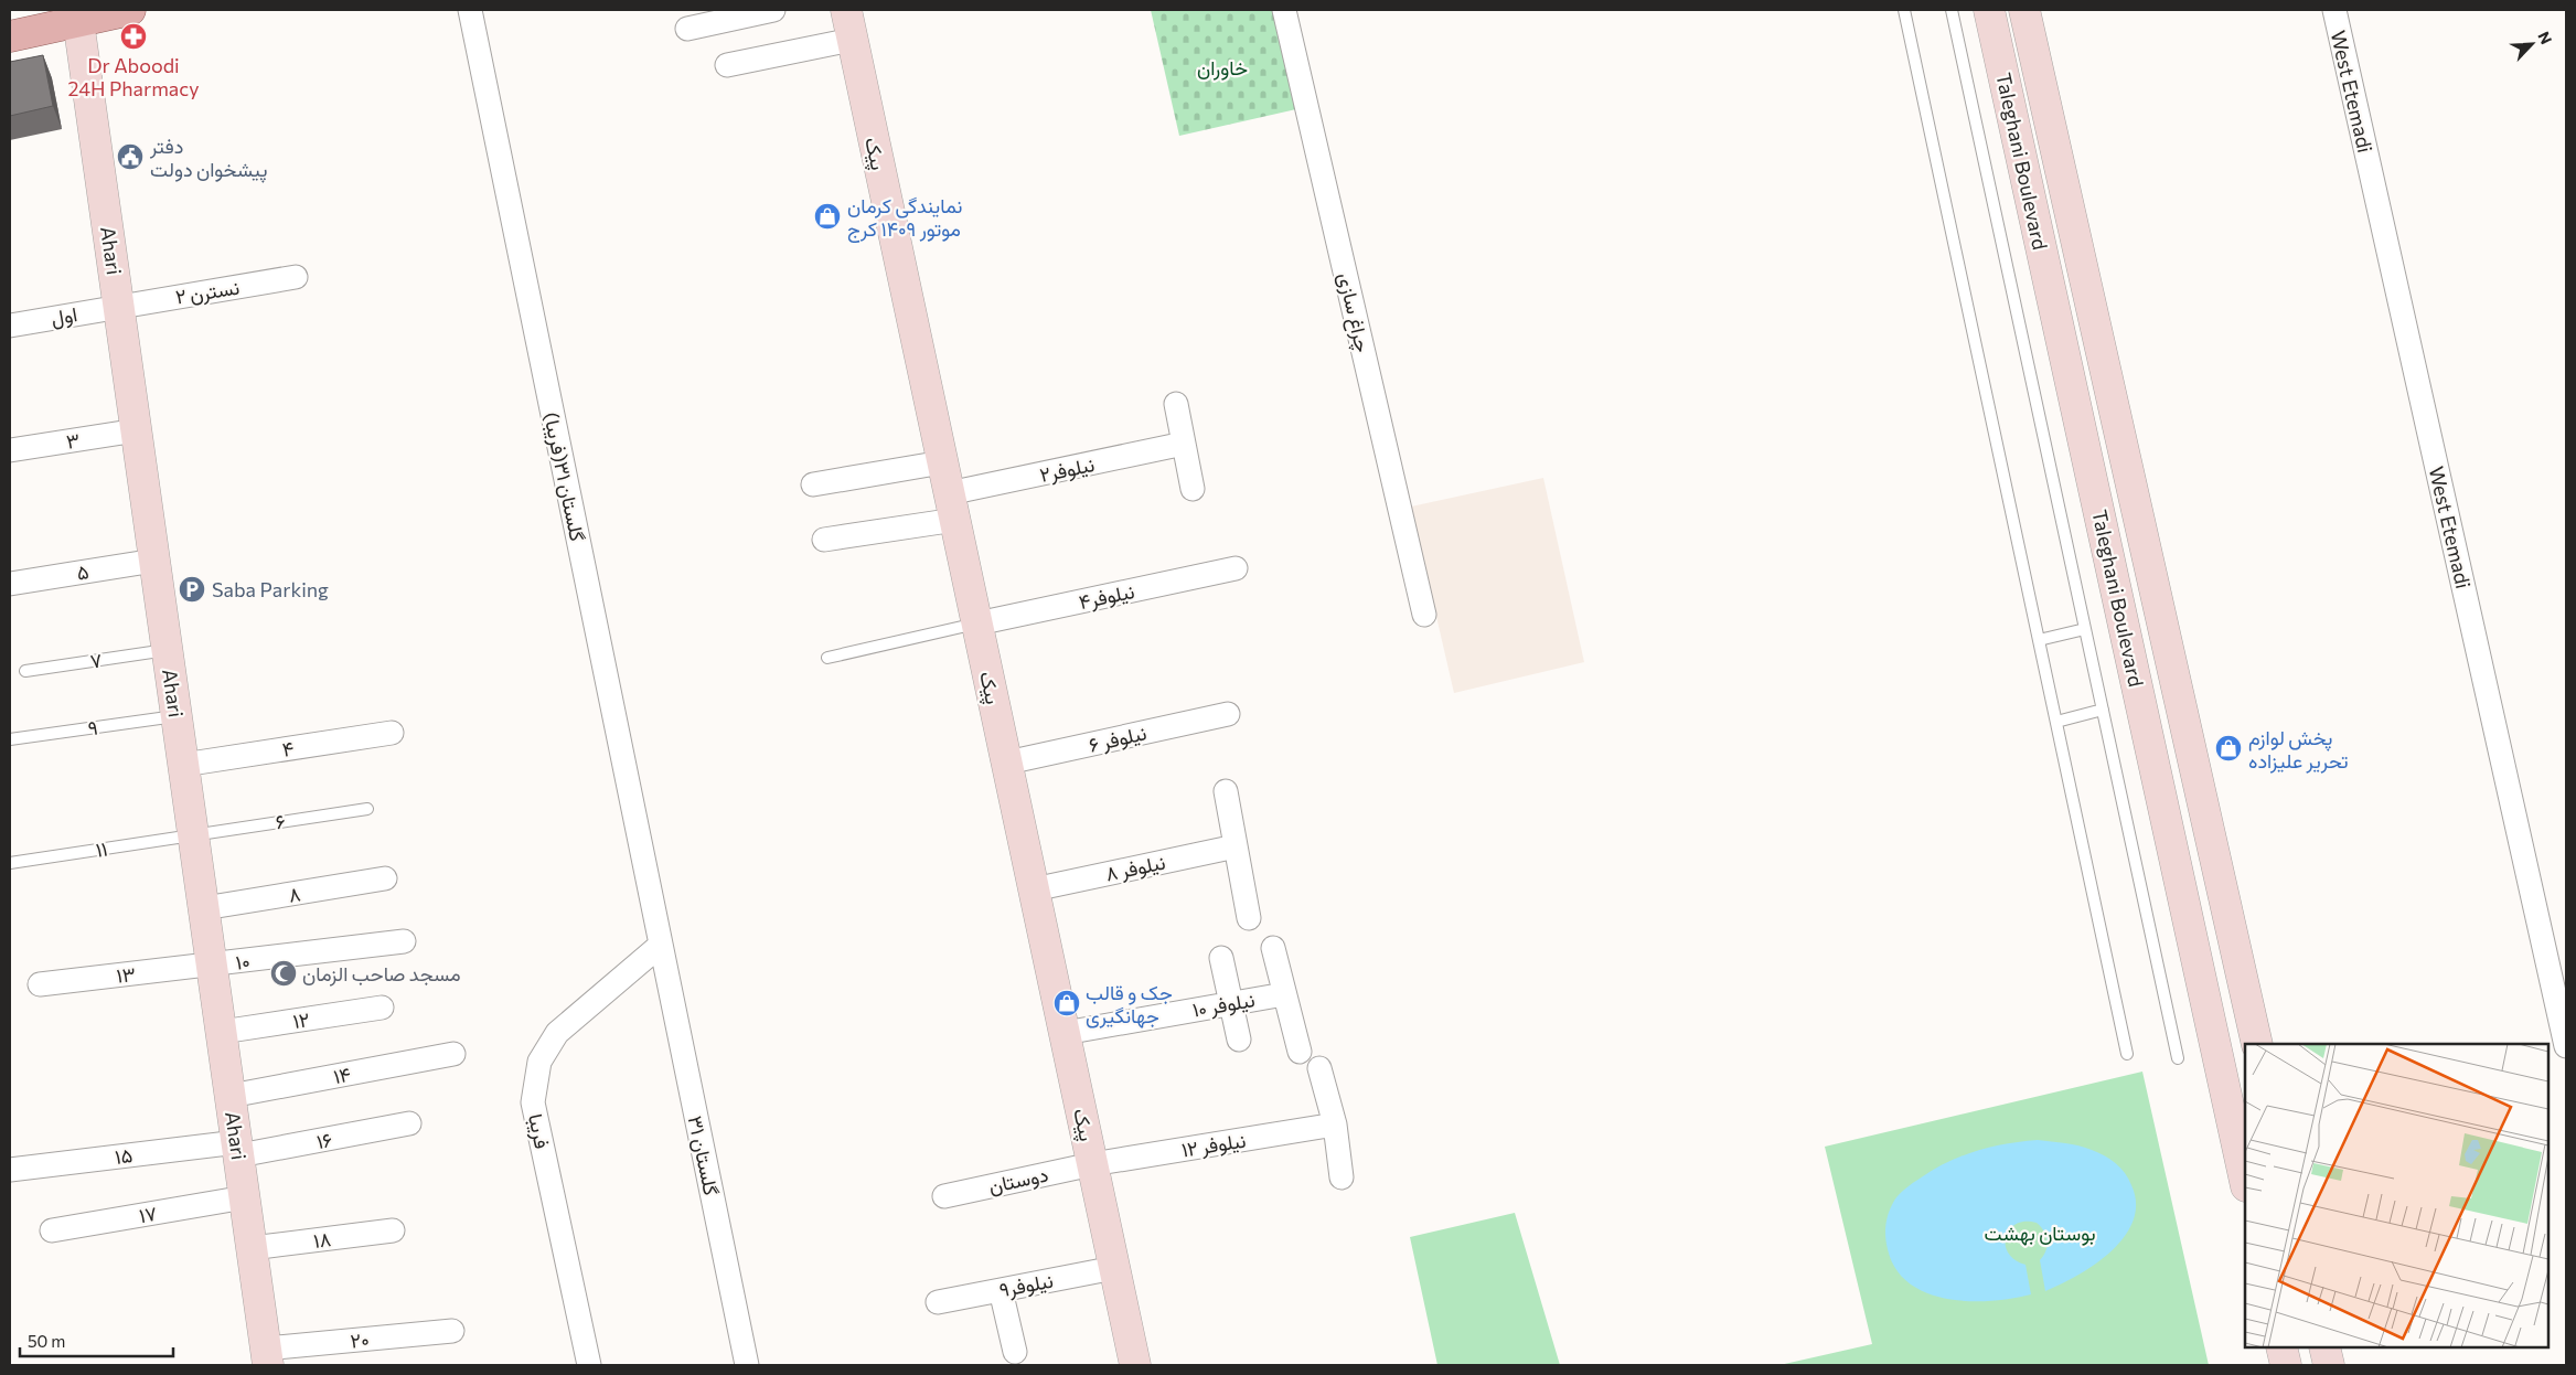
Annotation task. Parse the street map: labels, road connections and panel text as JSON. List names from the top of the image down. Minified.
{"streets":{"street":["West Etemadi","پیک","Taleghani Boulevard","Ahari","نسترن ۲","چراغ سازی","اول","۳","نیلوفر۲","گلستان ۳۱(فریبا)","۵","نیلوفر۴","نیلوفر ۶","۴","نیلوفر ۸","۸","۱۰","۱۳","نیلوفر ۱۰","۱۲","۱۴","فریبا","۱۶","نیلوفر ۱۲","۱۵","گلستان ۳۱","دوستان","۱۷","۱۸","نیلوفر۹","۲۰"],"lane":["۷","۹","۶","۱۱"]},"crossings":[["پیک","نیلوفر۲"],["پیک","نیلوفر۴"],["پیک","نیلوفر ۶"],["پیک","نیلوفر ۸"],["پیک","نیلوفر ۱۰"],["پیک","نیلوفر ۱۲"],["پیک","دوستان"],["پیک","نیلوفر۹"],["Ahari","نسترن ۲"],["Ahari","اول"],["Ahari","۳"],["Ahari","۵"],["Ahari","۷"],["Ahari","۹"],["Ahari","۴"],["Ahari","۶"],["Ahari","۱۱"],["Ahari","۸"],["Ahari","۱۰"],["Ahari","۱۳"],["Ahari","۱۲"],["Ahari","۱۴"],["Ahari","۱۶"],["Ahari","۱۵"],["Ahari","۱۷"],["Ahari","۱۸"],["Ahari","۲۰"],["نسترن ۲","اول"],["گلستان ۳۱(فریبا)","فریبا"],["گلستان ۳۱(فریبا)","گلستان ۳۱"],["۶","۱۱"],["۱۰","۱۳"],["فریبا","گلستان ۳۱"],["۱۶","۱۵"],["نیلوفر ۱۲","دوستان"]],"parks":["خاوران","بوستان بهشت"],"places":{"pharmacy":["Dr Aboodi 24H Pharmacy"],"public building":["دفتر پیشخوان دولت"],"shop":["نمایندگی کرمان موتور ۱۴۰۹ کرج","پخش لوازم تحریر علیزاده","جک و قالب جهانگیری"],"parking":["Saba Parking"],"mosque":["مسجد صاحب الزمان"]},"scale_bar":"50 m","north":"top right"}
